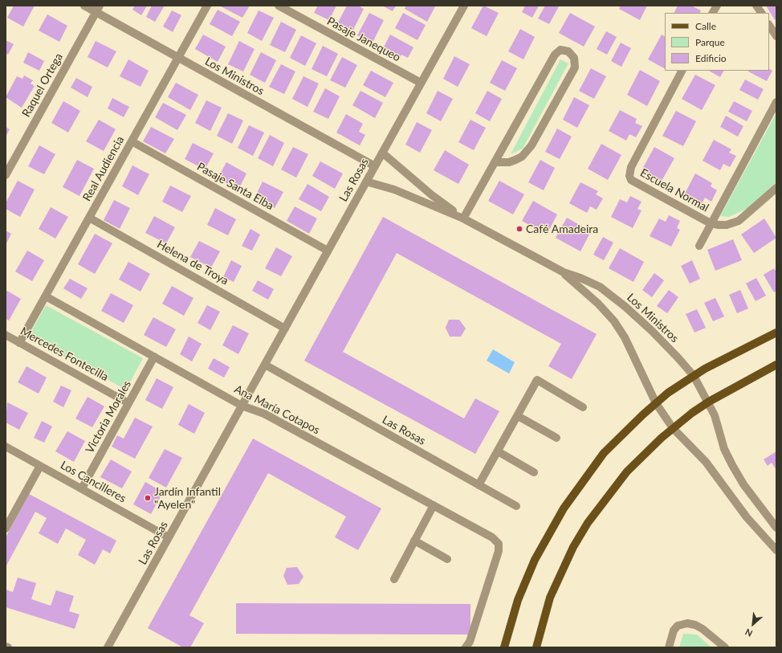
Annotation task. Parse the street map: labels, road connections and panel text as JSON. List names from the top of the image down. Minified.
{"streets":{"street":["Pasaje Janequeo","Los Ministros","Raquel Ortega","Real Audiencia","Las Rosas","Pasaje Santa Elba","Escuela Normal","Helena de Troya","Mercedes Fontecilla","Ana María Cotapos","Victoria Morales","Los Cancilleres"]},"crossings":[["Pasaje Janequeo","Las Rosas"],["Los Ministros","Raquel Ortega"],["Los Ministros","Real Audiencia"],["Los Ministros","Las Rosas"],["Real Audiencia","Pasaje Santa Elba"],["Real Audiencia","Helena de Troya"],["Real Audiencia","Mercedes Fontecilla"],["Real Audiencia","Ana María Cotapos"],["Las Rosas","Pasaje Santa Elba"],["Las Rosas","Helena de Troya"],["Las Rosas","Ana María Cotapos"],["Las Rosas","Los Cancilleres"],["Mercedes Fontecilla","Victoria Morales"],["Ana María Cotapos","Victoria Morales"],["Victoria Morales","Los Cancilleres"]],"places":["Café Amadeira","Jardín Infantil \"Ayelen\""],"legend":["Calle","Parque","Edificio"],"north":"bottom left"}
